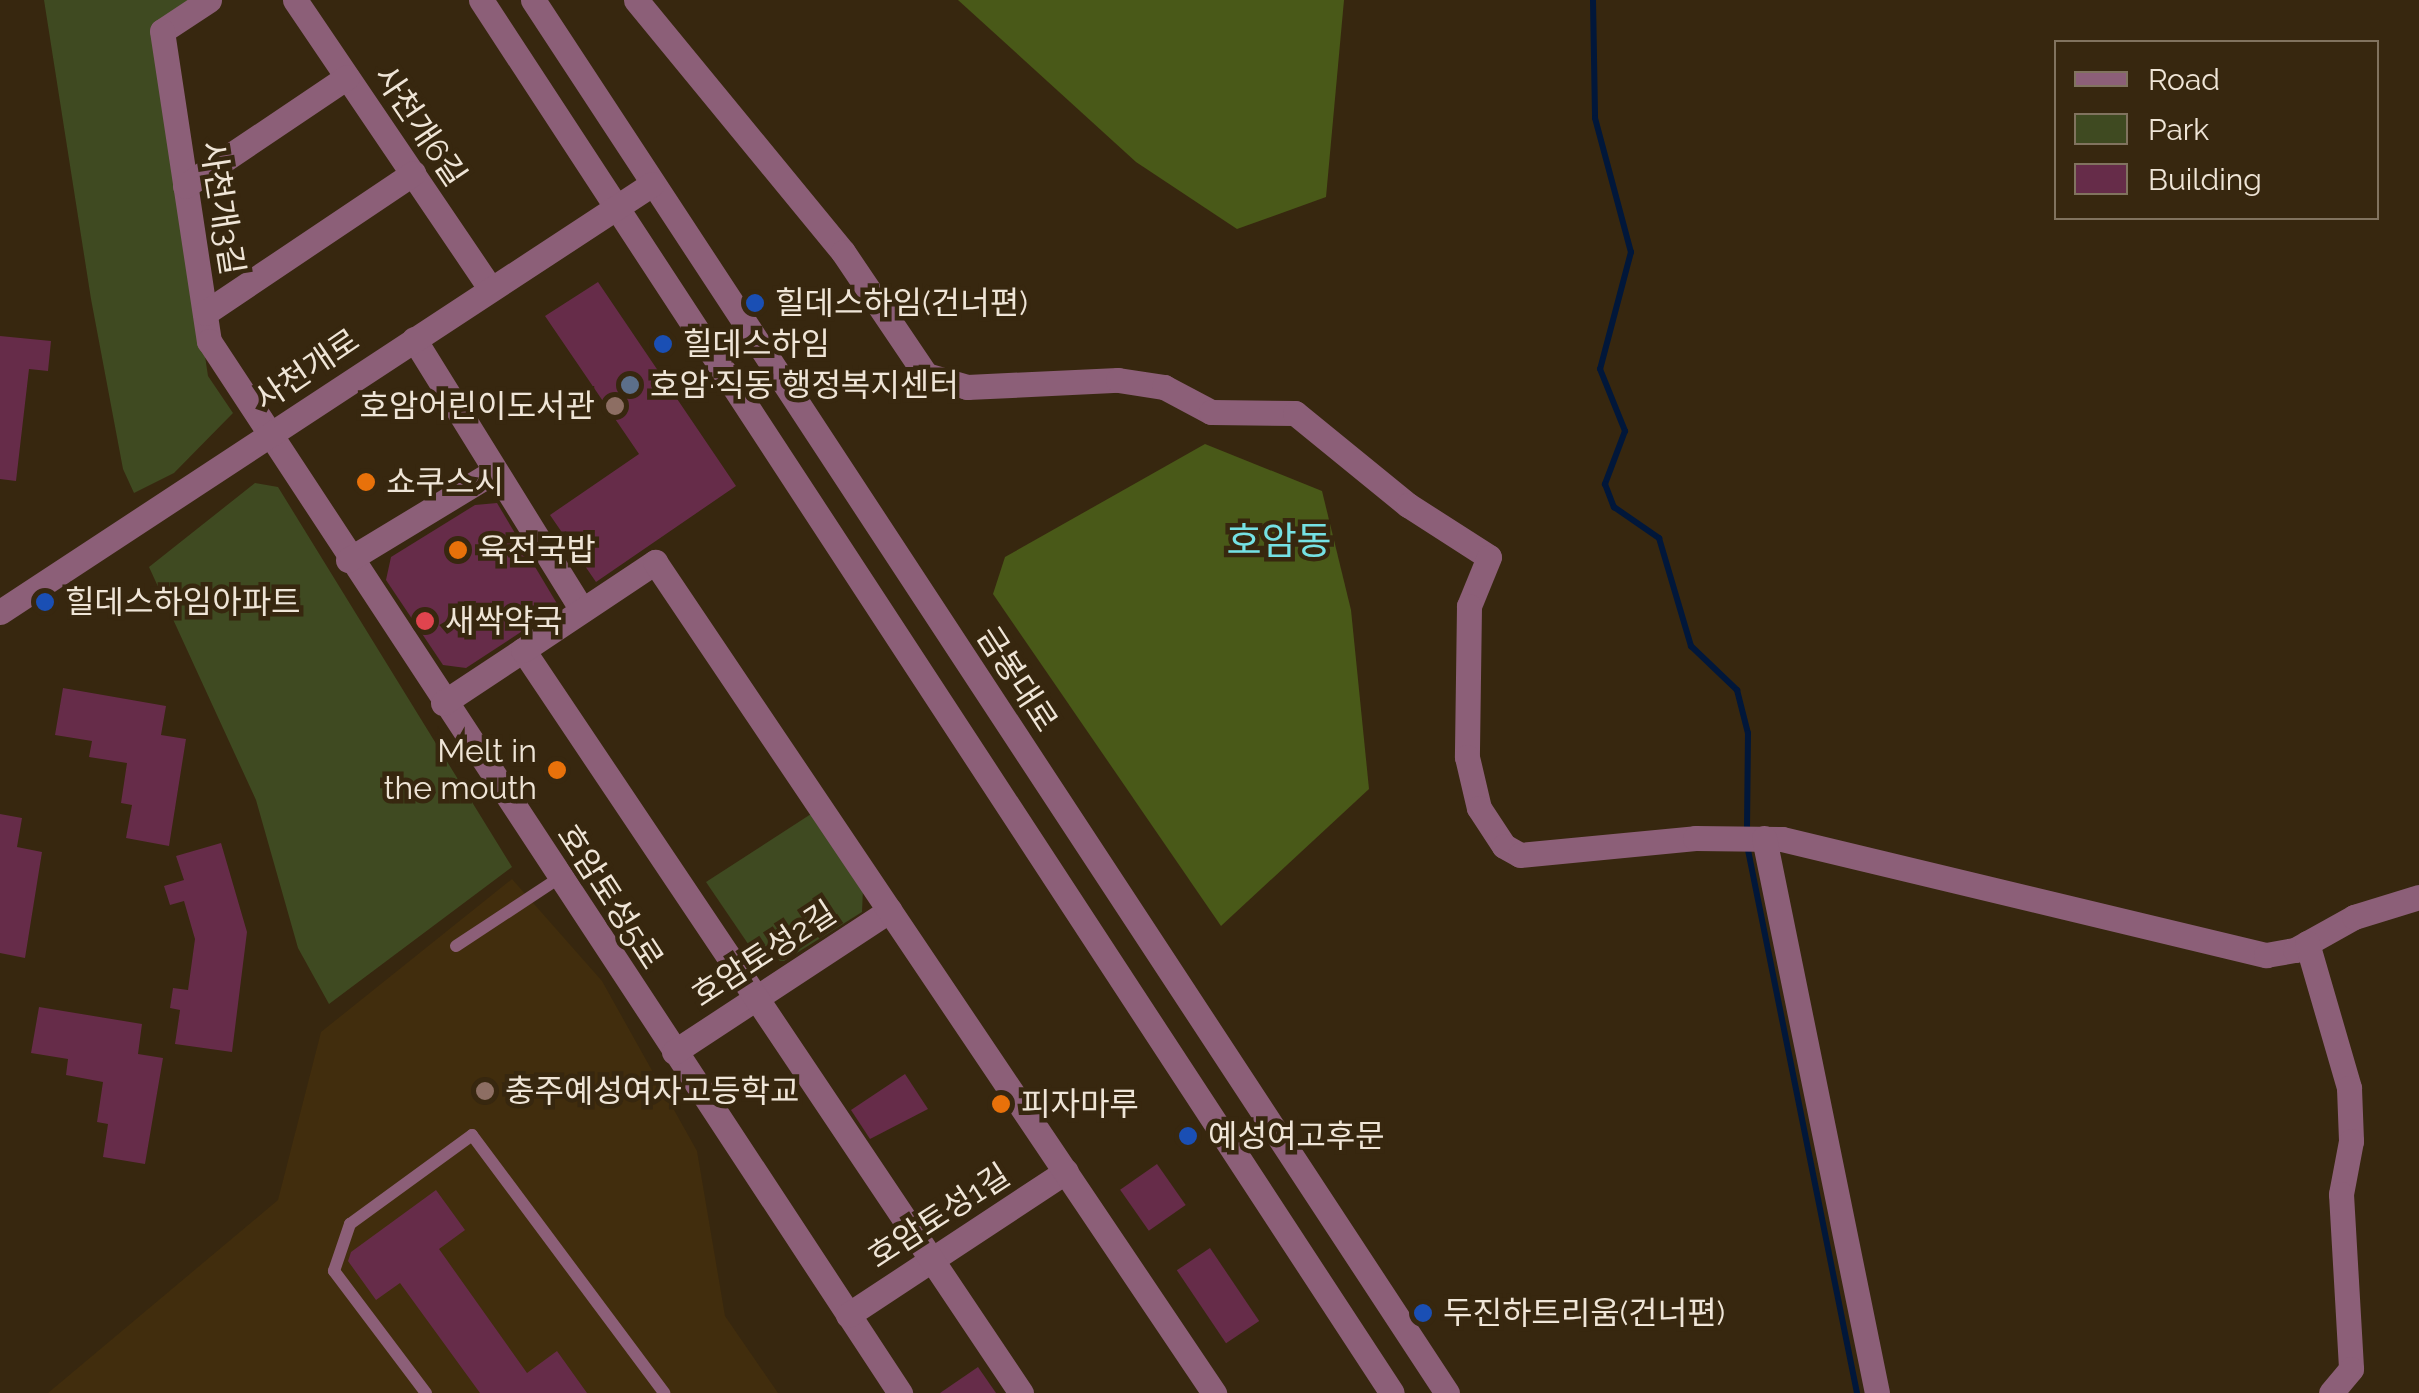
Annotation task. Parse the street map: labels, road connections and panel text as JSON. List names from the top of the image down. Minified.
{"streets":{"street":["사천개6길","사천개3길","사천개로","금봉대로","호암토성5로","호암토성2길","호암토성1길"]},"crossings":[["사천개6길","사천개로"],["사천개3길","사천개로"],["사천개3길","호암토성5로"],["사천개로","금봉대로"],["사천개로","호암토성5로"],["호암토성5로","호암토성2길"],["호암토성5로","호암토성1길"]],"districts":["호암동"],"places":["힐데스하임(건너편)","힐데스하임","호암·직동 행정복지센터","호암어린이도서관","쇼쿠스시","육전국밥","힐데스하임아파트","새싹약국","Melt in the mouth","충주예성여자고등학교","피자마루","예성여고후문","두진하트리움(건너편)"],"legend":["Road","Park","Building"]}
